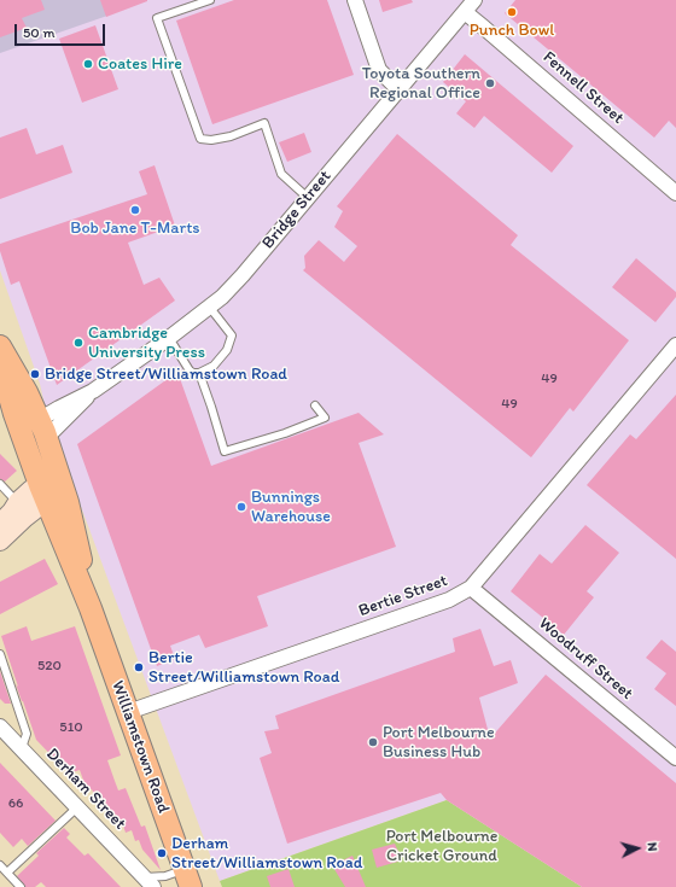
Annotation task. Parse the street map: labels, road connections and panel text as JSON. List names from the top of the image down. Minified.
{"streets":{"main road":["Williamstown Road"],"street":["Fennell Street","Bridge Street","Bertie Street","Woodruff Street","Derham Street"]},"crossings":[["Fennell Street","Bridge Street"],["Bridge Street","Williamstown Road"],["Bertie Street","Woodruff Street"],["Bertie Street","Williamstown Road"],["Williamstown Road","Derham Street"]],"parks":["Port Melbourne Cricket Ground"],"places":["Punch Bowl","Coates Hire","Toyota Southern Regional Office","Bob Jane T-Marts","Cambridge University Press","Bridge Street/Williamstown Road","Bunnings Warehouse","Bertie Street/Williamstown Road","Port Melbourne Business Hub","Derham Street/Williamstown Road"],"house_numbers":["49","49","520","510","66"],"scale_bar":"50 m","north":"right"}
